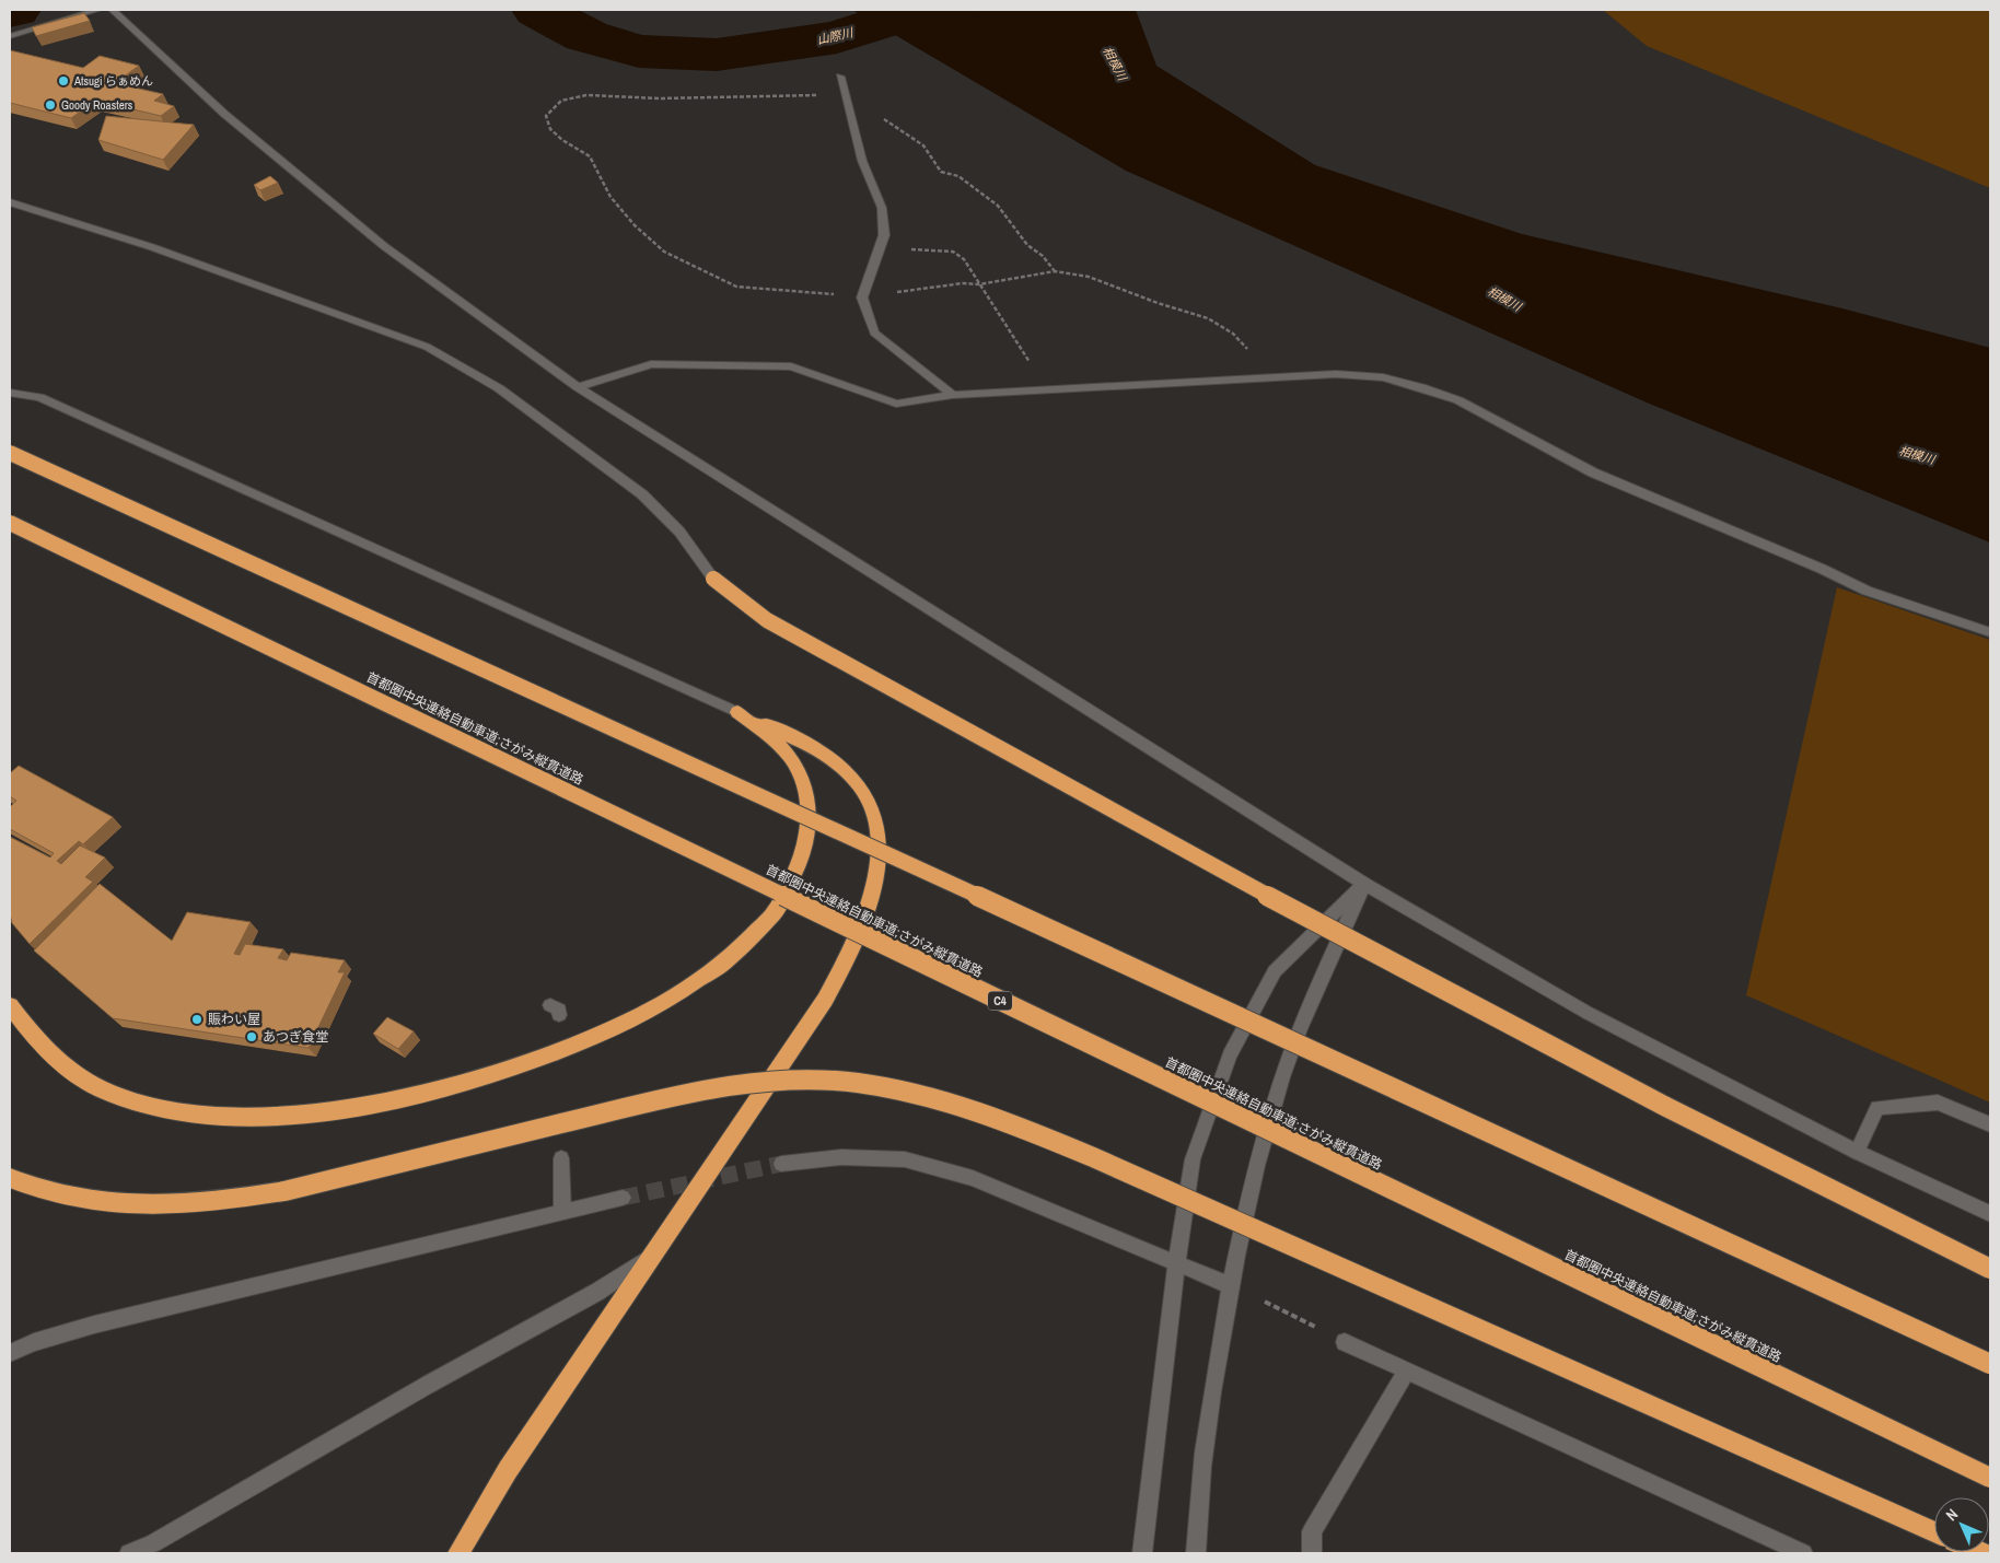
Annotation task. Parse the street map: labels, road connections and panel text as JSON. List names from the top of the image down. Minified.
{"streets":{"highway":["首都圏中央連絡自動車道;さがみ縦貫道路","C4"]},"water":["山際川","相模川"],"places":["Atsugi らぁめん","Goody Roasters","賑わい屋","あつぎ食堂"],"north":"top left"}
